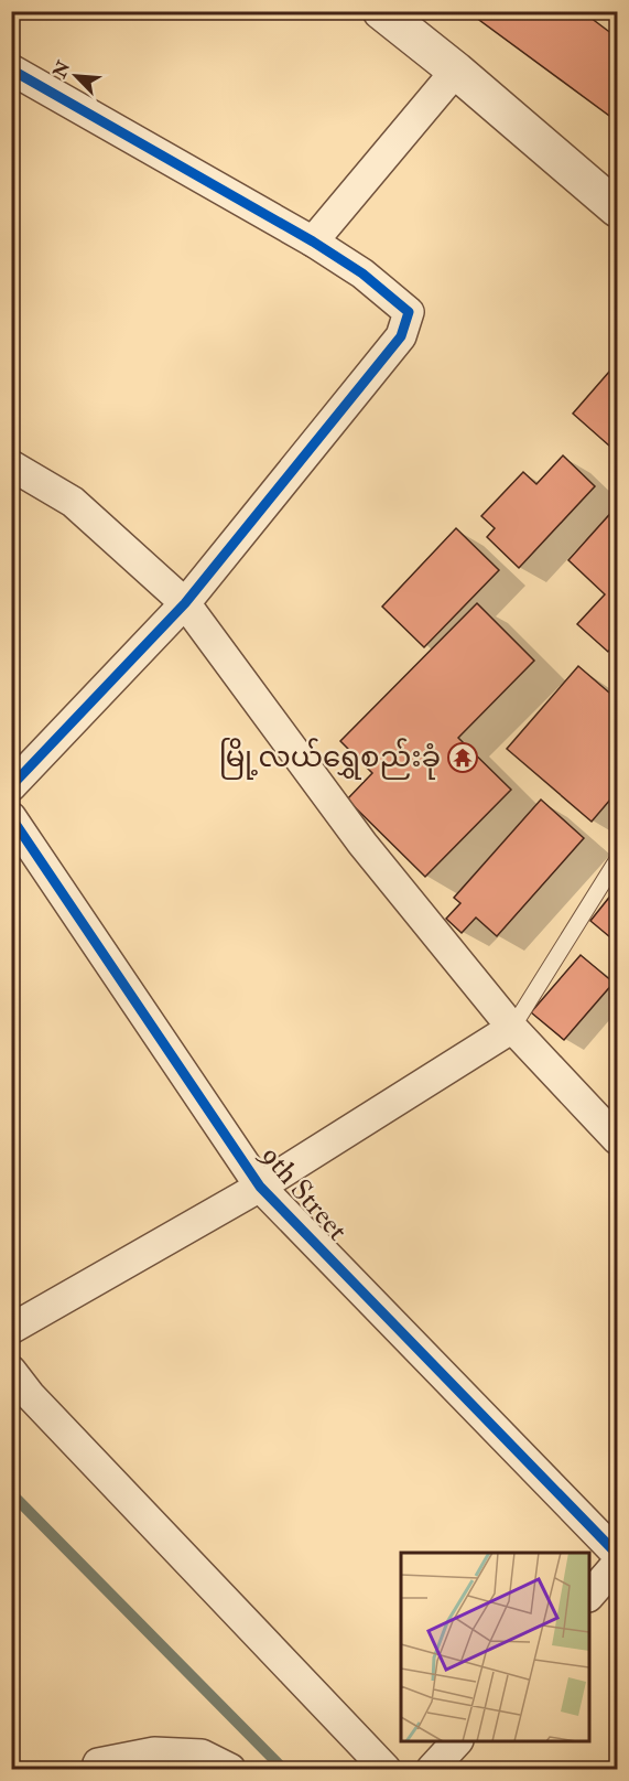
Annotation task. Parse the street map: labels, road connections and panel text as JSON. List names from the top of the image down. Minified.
{"streets":{"street":["9th Street"]},"places":{"temple":["မြို့လယ်ရွှေစည်းခုံ"]},"north":"top left"}
